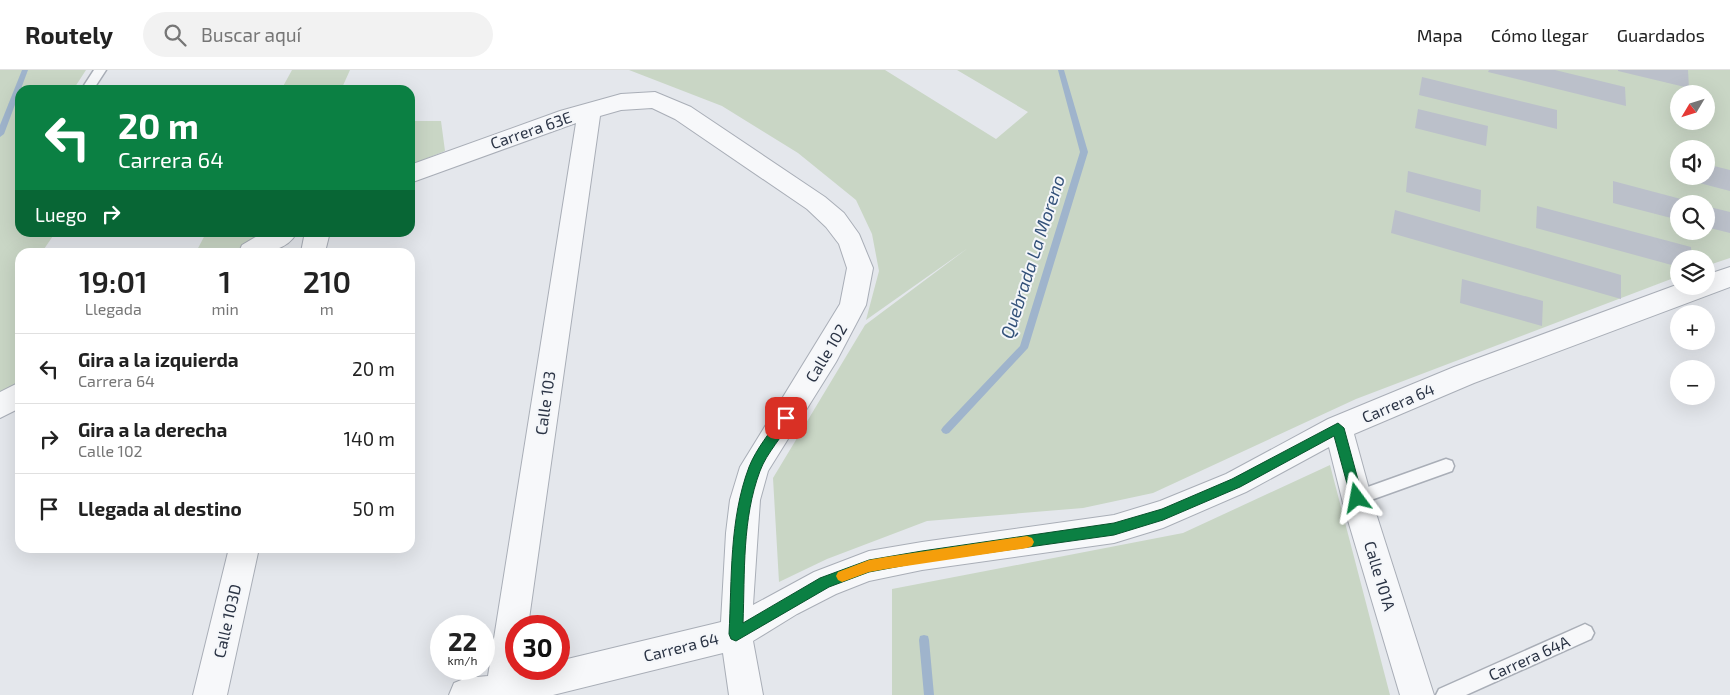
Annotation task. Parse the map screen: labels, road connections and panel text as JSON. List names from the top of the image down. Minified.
{"streets":{"street":["Carrera 63E","Calle 102","Calle 103","Carrera 64","Calle 101A","Calle 103D"],"lane":["Carrera 64A"]},"crossings":[["Carrera 63E","Calle 102"],["Carrera 63E","Calle 103"],["Calle 102","Carrera 64"],["Calle 103","Carrera 64"],["Carrera 64","Calle 101A"]],"water":["Quebrada La Moreno"],"north":"bottom left","page":{"header":"Routely","search":"Buscar aquí","nav":["Mapa","Cómo llegar","Guardados"],"map_buttons":["+","−"],"turn":["20 m","Carrera 64"],"then":"Luego","eta":["19:01","Llegada","1","min","210","m"],"list":[{"name":"Gira a la izquierda","note":"Carrera 64","value":"20 m"},{"name":"Gira a la derecha","note":"Calle 102","value":"140 m"},{"name":"Llegada al destino","value":"50 m"}],"speed":"22 km/h","limit":"30"}}
